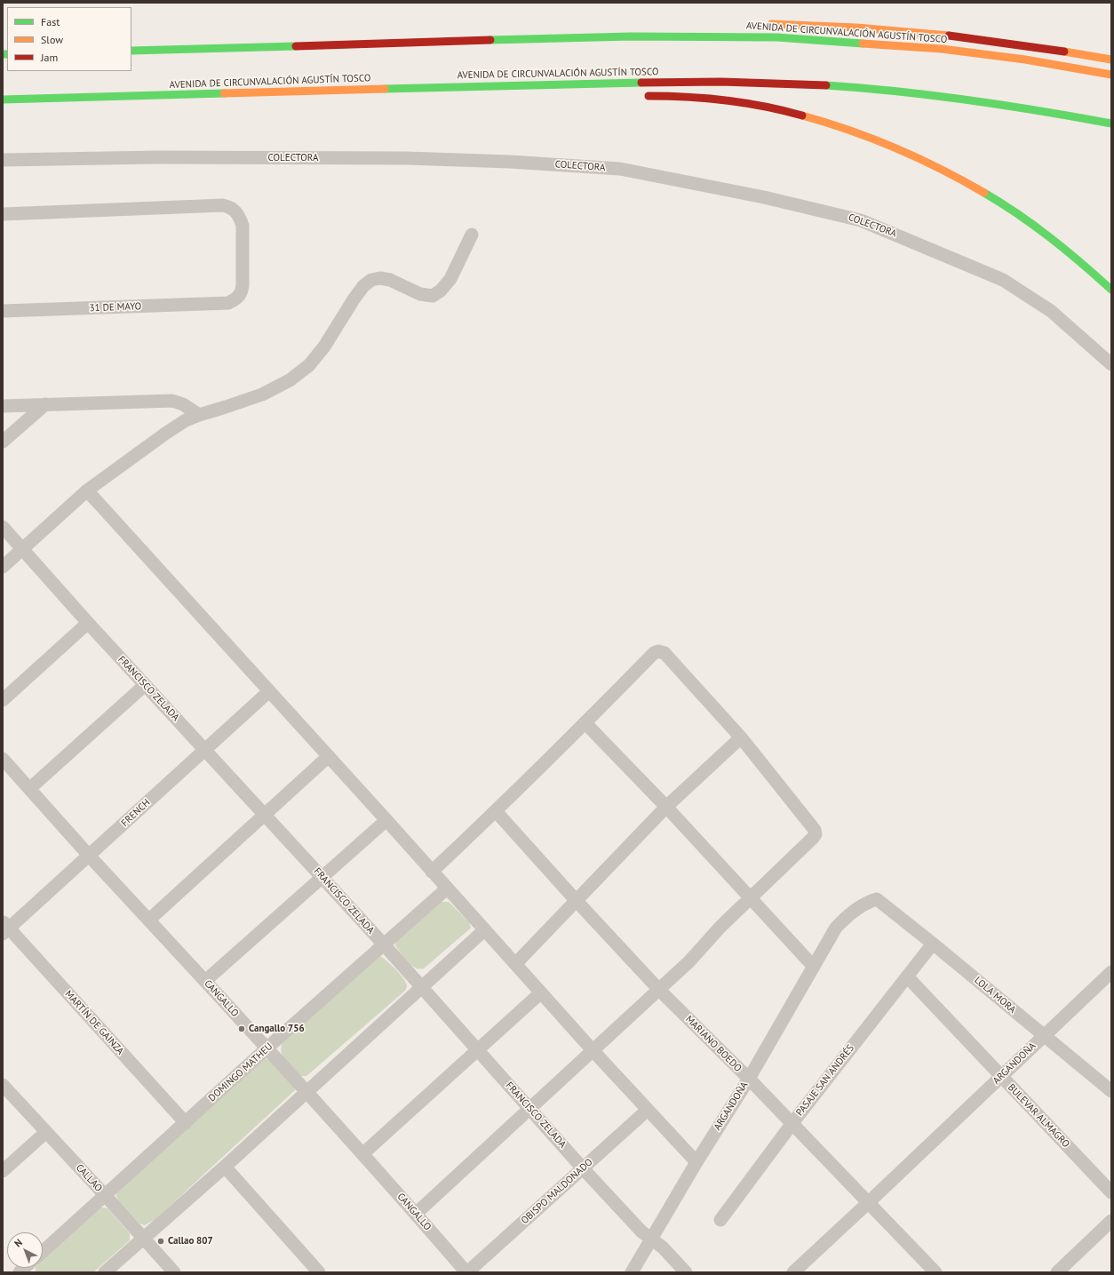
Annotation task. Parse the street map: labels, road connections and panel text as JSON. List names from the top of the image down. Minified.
{"streets":{"highway":["AVENIDA DE CIRCUNVALACIÓN AGUSTÍN TOSCO"],"street":["COLECTORA","31 DE MAYO","FRANCISCO ZELADA","FRENCH","LOLA MORA","CANGALLO","MARTÍN DE GAINZA","MARIANO BOEDO","ARGANDOÑA","DOMINGO MATHEU","PASAJE SAN ANDRÉS","BULEVAR ALMAGRO","CALLAO","OBISPO MALDONADO"]},"crossings":[["FRANCISCO ZELADA","FRENCH"],["FRANCISCO ZELADA","ARGANDOÑA"],["FRANCISCO ZELADA","DOMINGO MATHEU"],["FRANCISCO ZELADA","OBISPO MALDONADO"],["FRENCH","CANGALLO"],["FRENCH","MARTÍN DE GAINZA"],["LOLA MORA","ARGANDOÑA"],["LOLA MORA","PASAJE SAN ANDRÉS"],["CANGALLO","DOMINGO MATHEU"],["CANGALLO","OBISPO MALDONADO"],["MARTÍN DE GAINZA","DOMINGO MATHEU"],["MARIANO BOEDO","ARGANDOÑA"],["MARIANO BOEDO","PASAJE SAN ANDRÉS"],["ARGANDOÑA","BULEVAR ALMAGRO"],["DOMINGO MATHEU","CALLAO"],["PASAJE SAN ANDRÉS","BULEVAR ALMAGRO"]],"places":["Cangallo 756","Callao 807"],"legend":["Fast","Slow","Jam"],"north":"top left"}
